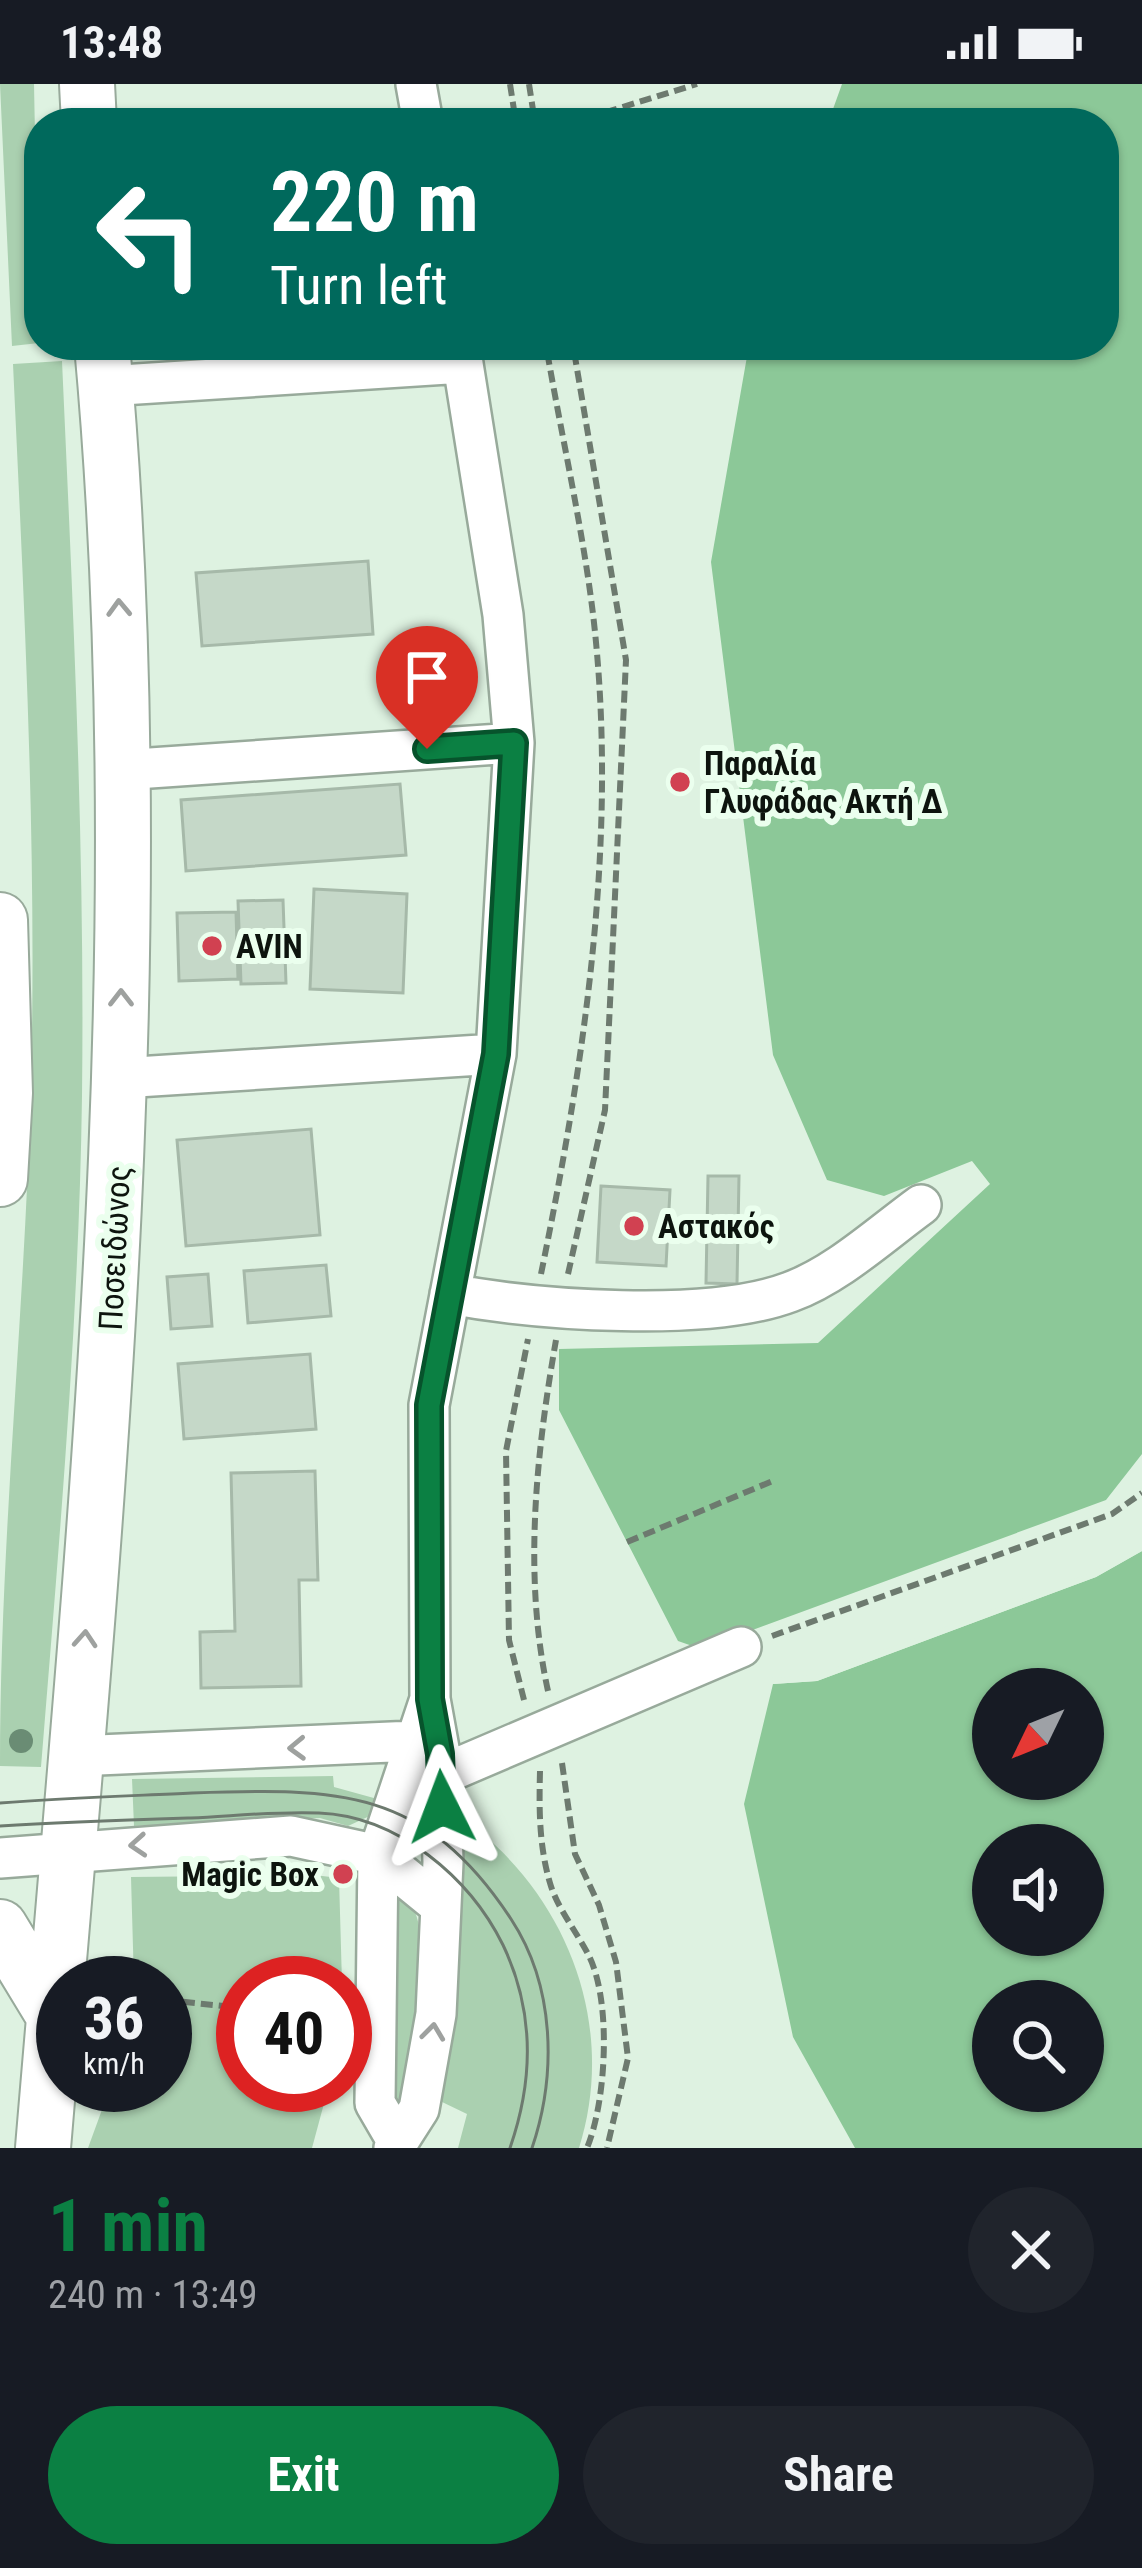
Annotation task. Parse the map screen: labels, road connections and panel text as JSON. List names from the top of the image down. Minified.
{"streets":{"highway":["Ποσειδώνος"]},"one_way":["Ποσειδώνος"],"places":["Παραλία Γλυφάδας Ακτή Δ","AVIN","Αστακός","Magic Box"],"north":"bottom left","page":{"status":"13:48","turn":["220 m","Turn left"],"speed":"36 km/h","limit":"40","heading":["1 min","240 m · 13:49"],"buttons":["Exit","Share"]}}
